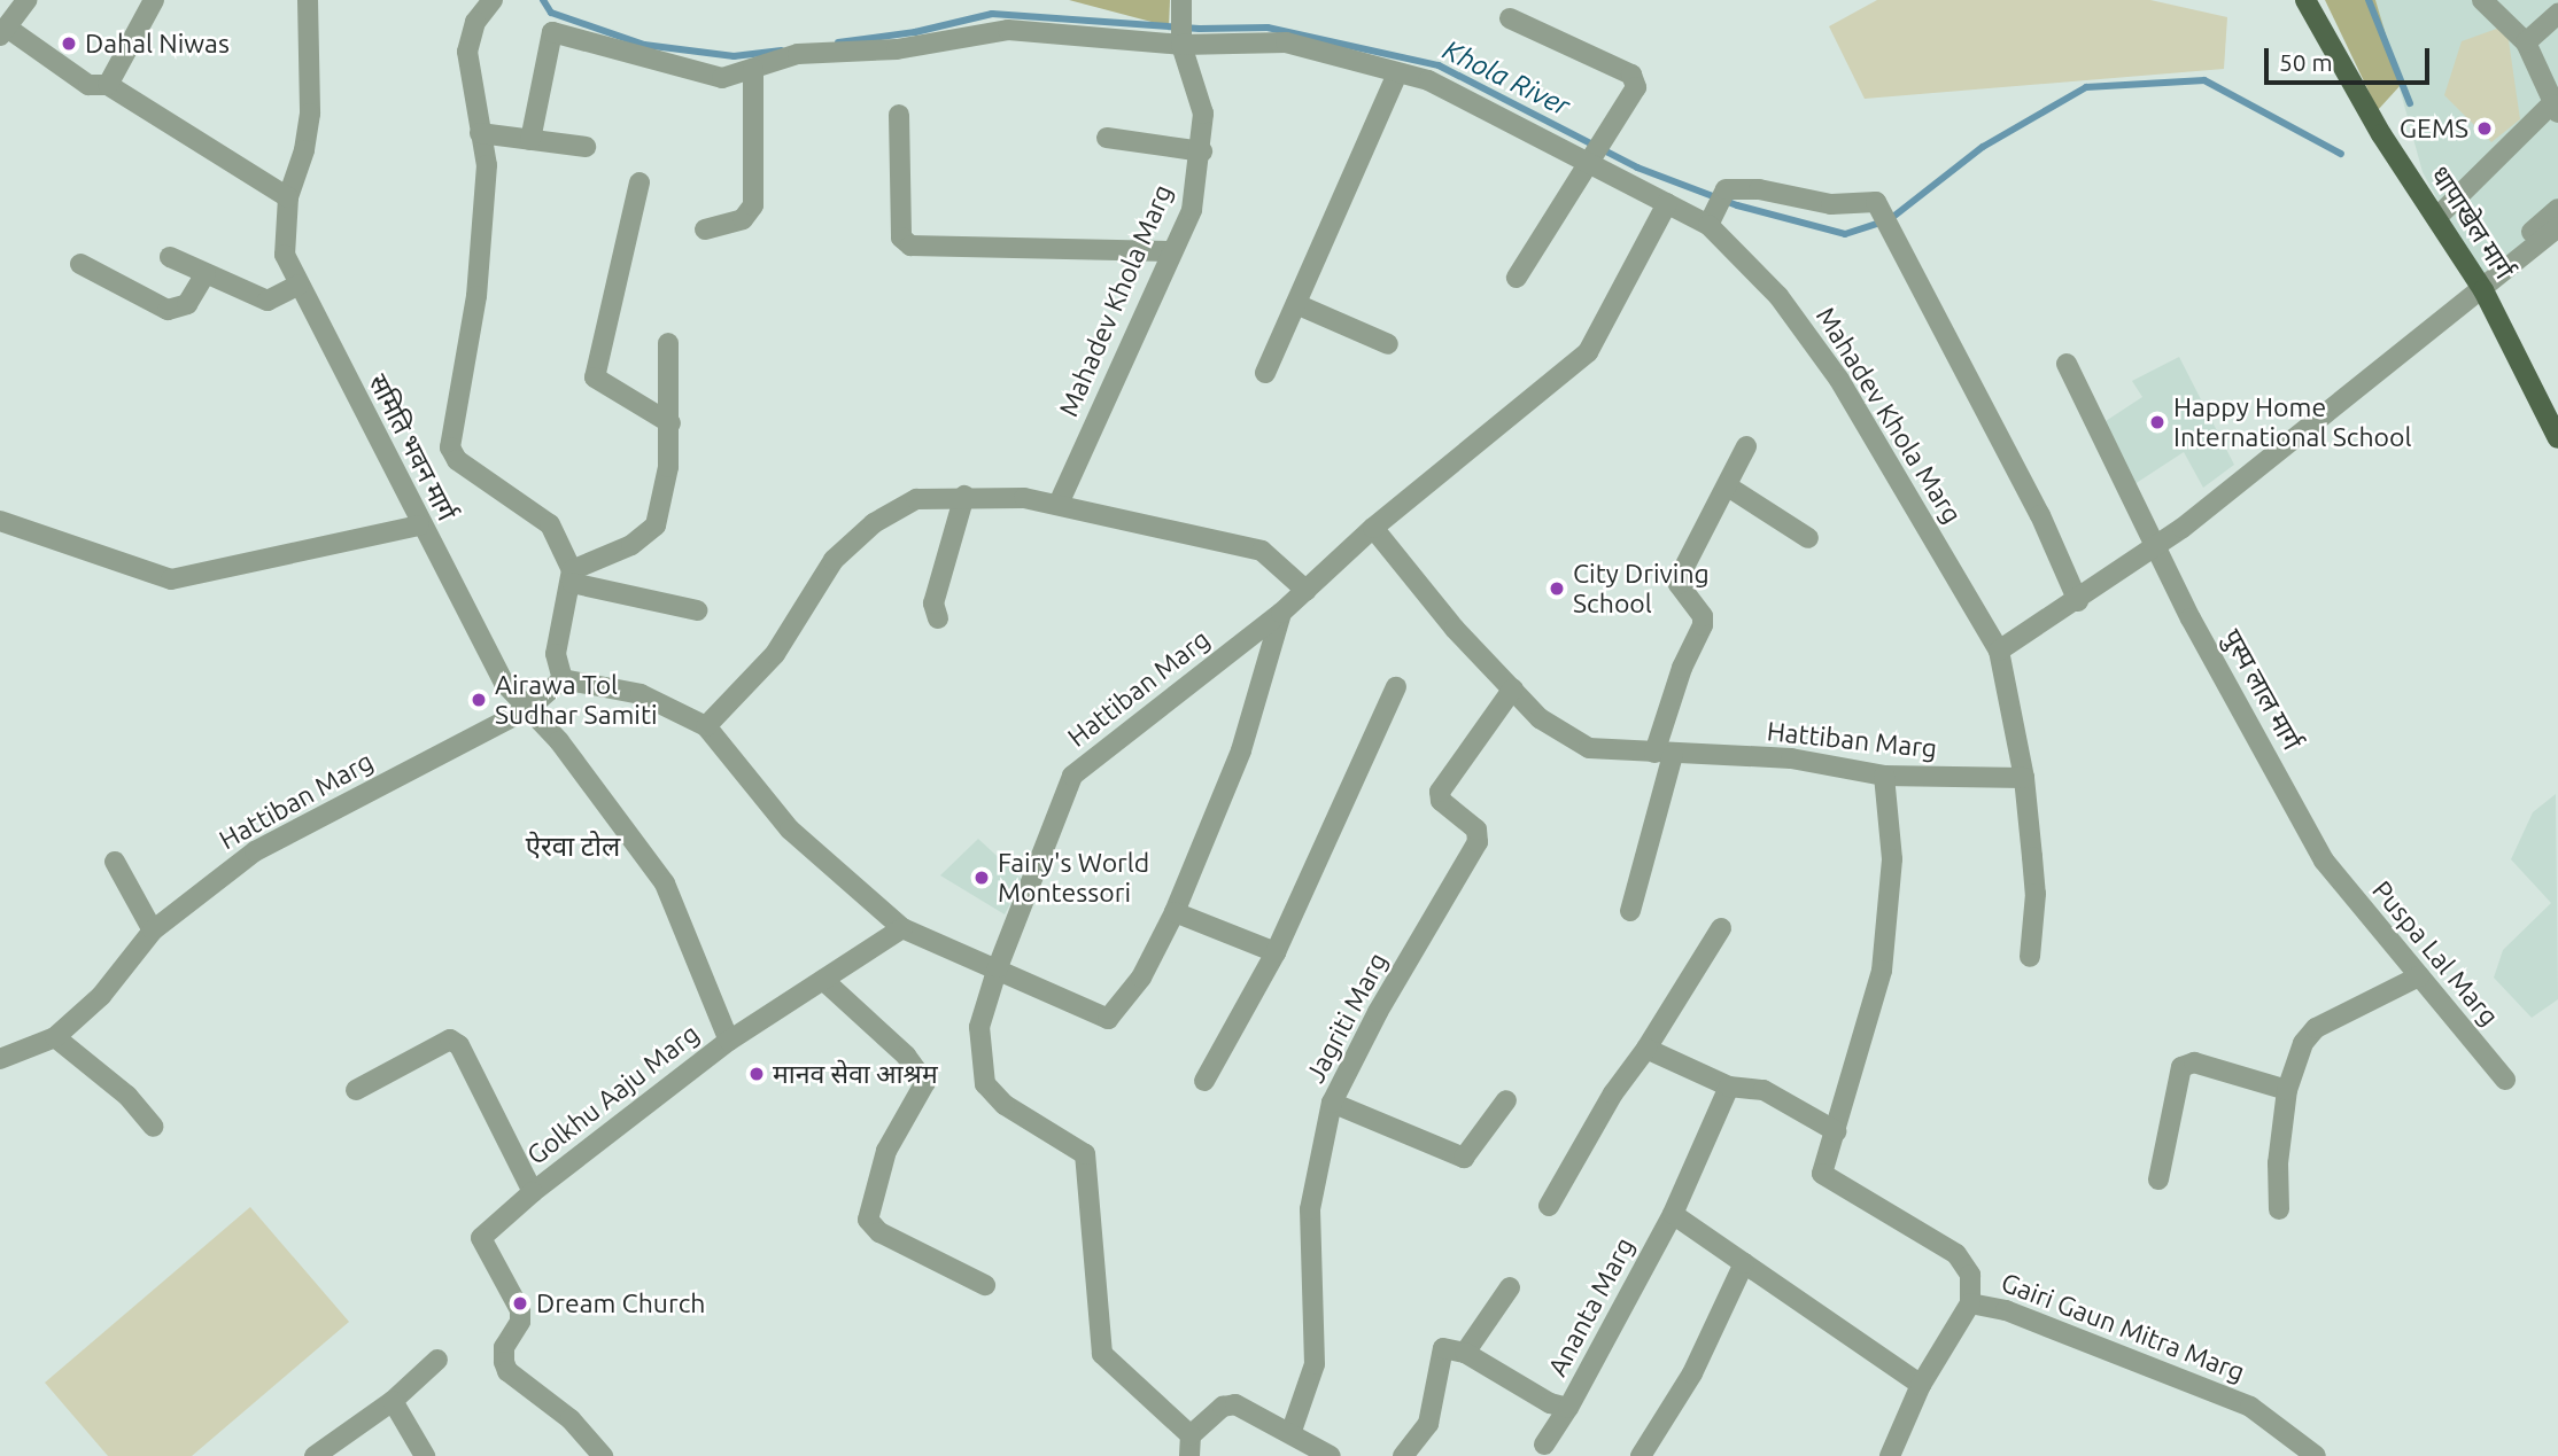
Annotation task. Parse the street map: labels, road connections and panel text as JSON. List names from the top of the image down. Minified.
{"streets":{"main road":["धापाखेल मार्ग"],"street":["Mahadev Khola Marg","समिति भवन मार्ग","Hattiban Marg","पुस्प लाल मार्ग","Puspa Lal Marg","Jagriti Marg","Golkhu Aaju Marg","Ananta Marg","Gairi Gaun Mitra Marg"]},"crossings":[["Mahadev Khola Marg","Hattiban Marg"],["समिति भवन मार्ग","Hattiban Marg"],["समिति भवन मार्ग","Golkhu Aaju Marg"],["Hattiban Marg","Jagriti Marg"],["पुस्प लाल मार्ग","Puspa Lal Marg"]],"districts":["ऐरवा टोल"],"water":["Khola River"],"places":["Dahal Niwas","GEMS","Happy Home International School","City Driving School","Airawa Tol Sudhar Samiti","Fairy's World Montessori","मानव सेवा आश्रम","Dream Church"],"scale_bar":"50 m"}
